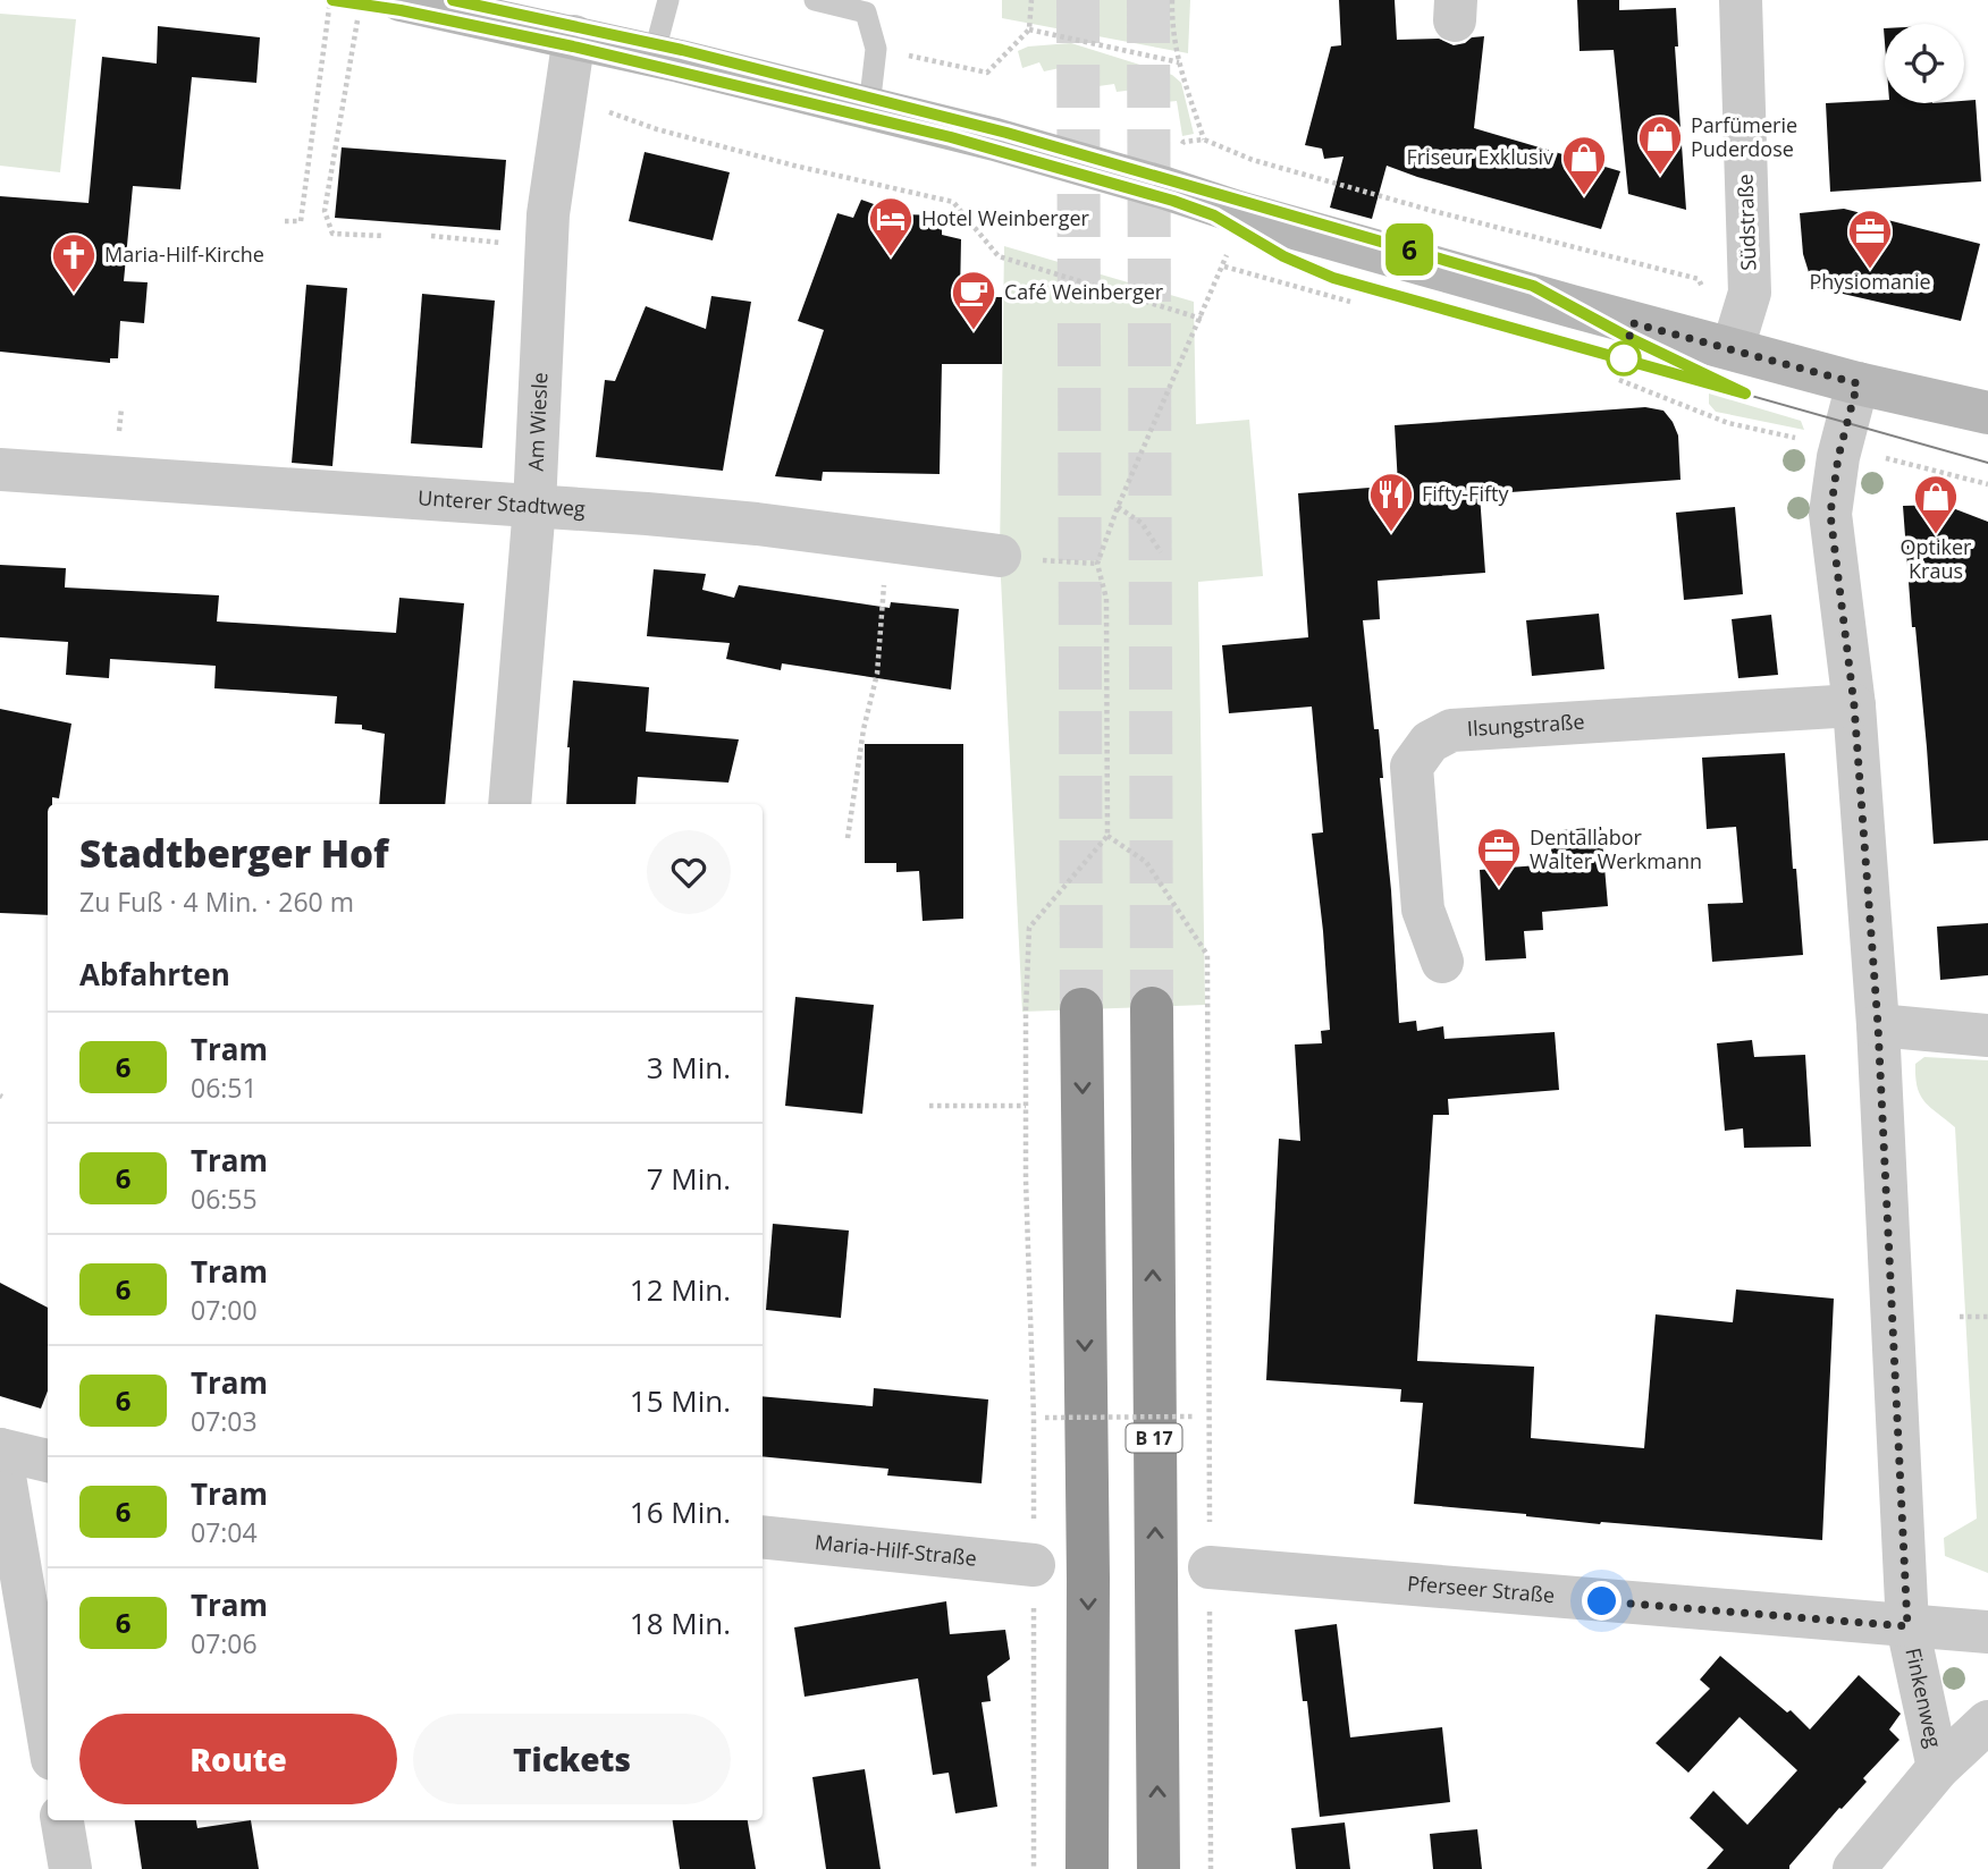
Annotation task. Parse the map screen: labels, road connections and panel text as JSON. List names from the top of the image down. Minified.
{"streets":{"highway":["B 17"],"street":["Südstraße","Am Wiesle","Unterer Stadtweg","Ilsungstraße","Maria-Hilf-Straße","Pferseer Straße","Finkenweg"]},"crossings":[["Am Wiesle","Unterer Stadtweg"],["Pferseer Straße","Finkenweg"]],"places":{"shop":["Parfümerie Puderdose","Friseur Exklusiv","Optiker Kraus"],"hotel":["Hotel Weinberger"],"office":["Physiomanie","Dentallabor Walter Werkmann"],"church":["Maria-Hilf-Kirche"],"cafe":["Café Weinberger"],"restaurant":["Fifty-Fifty"]},"lines":["tram line 6"],"page":{"on_map":"6","heading":[["Stadtberger Hof","Zu Fuß · 4 Min. · 260 m"],"Abfahrten"],"list":[{"mark":"6","name":"Tram","note":"06:51","value":"3 Min."},{"mark":"6","name":"Tram","note":"06:55","value":"7 Min."},{"mark":"6","name":"Tram","note":"07:00","value":"12 Min."},{"mark":"6","name":"Tram","note":"07:03","value":"15 Min."},{"mark":"6","name":"Tram","note":"07:04","value":"16 Min."},{"mark":"6","name":"Tram","note":"07:06","value":"18 Min."}],"buttons":["Route","Tickets"]}}
